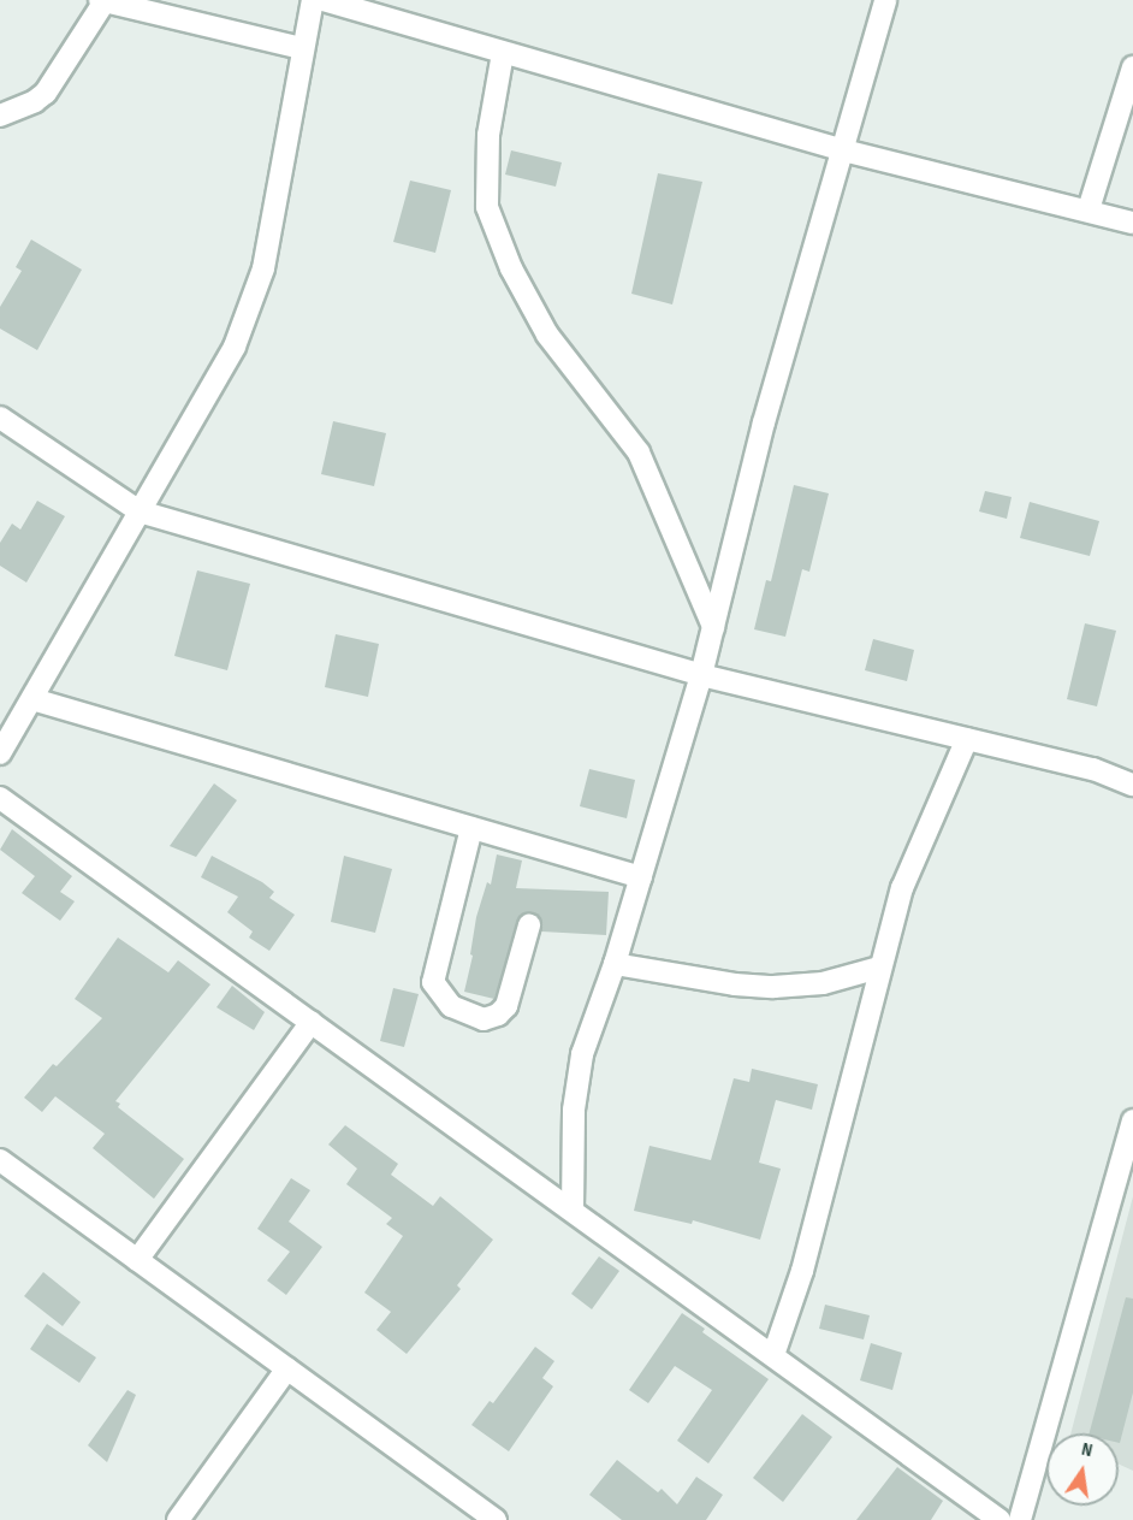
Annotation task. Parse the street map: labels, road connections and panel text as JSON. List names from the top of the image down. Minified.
{"north":"top"}
